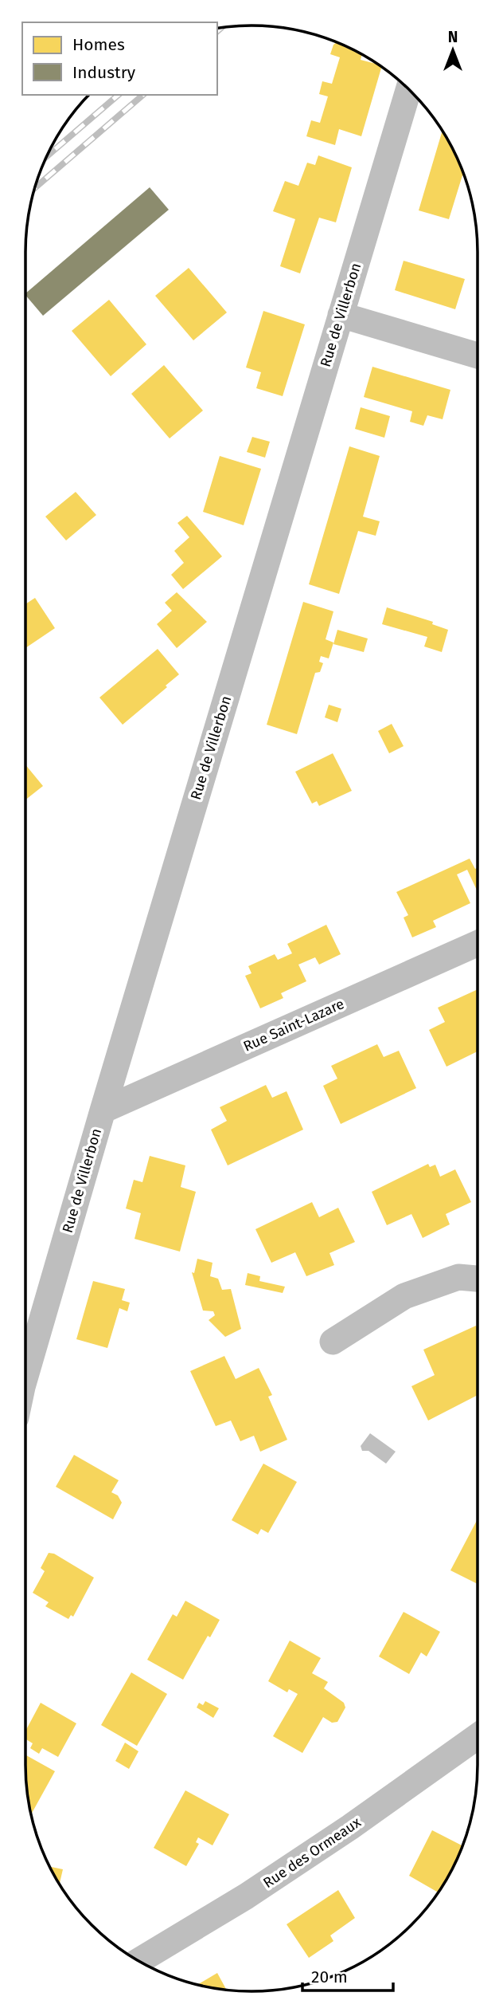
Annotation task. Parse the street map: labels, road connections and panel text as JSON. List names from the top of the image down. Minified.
{"streets":{"street":["Rue de Villerbon","Rue Saint-Lazare","Rue des Ormeaux"]},"crossings":[["Rue de Villerbon","Rue Saint-Lazare"]],"legend":["Homes","Industry"],"scale_bar":"20 m","north":"top"}
